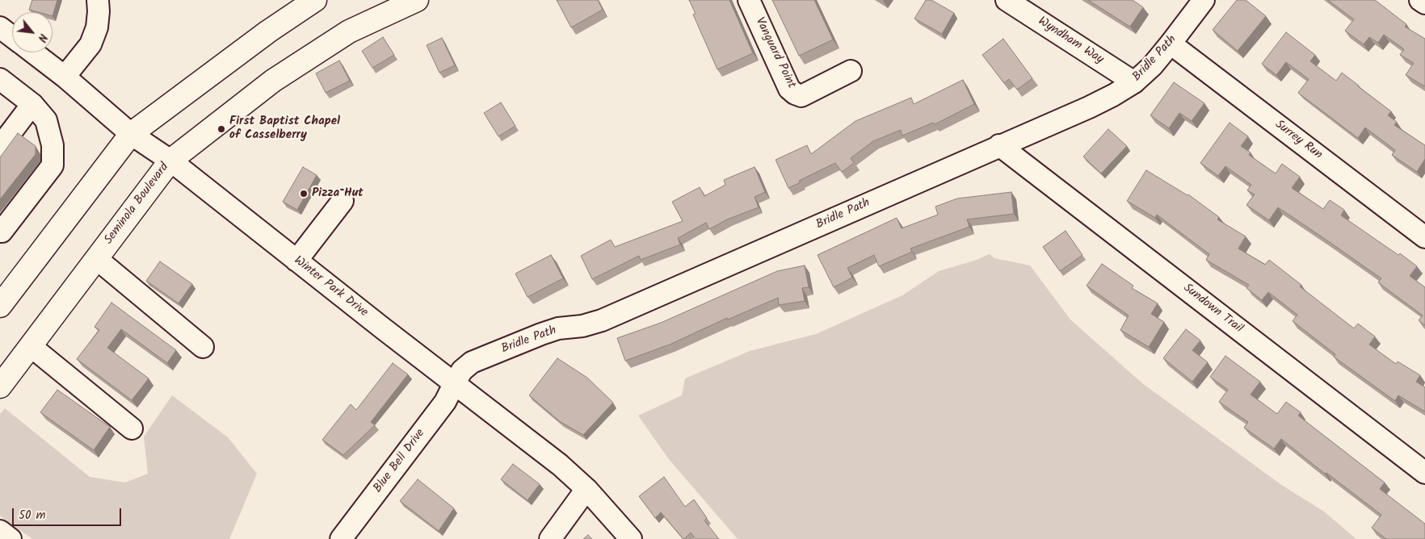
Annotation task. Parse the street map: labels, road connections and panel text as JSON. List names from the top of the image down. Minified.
{"streets":{"main road":["Seminola Boulevard"],"street":["Wyndham Way","Vanguard Point","Bridle Path","Surrey Run","Winter Park Drive","Sundown Trail","Blue Bell Drive"]},"crossings":[["Wyndham Way","Bridle Path"],["Bridle Path","Surrey Run"],["Bridle Path","Winter Park Drive"],["Bridle Path","Sundown Trail"],["Bridle Path","Blue Bell Drive"],["Seminola Boulevard","Winter Park Drive"],["Winter Park Drive","Blue Bell Drive"]],"places":["First Baptist Chapel of Casselberry","Pizza Hut"],"scale_bar":"50 m","north":"bottom right"}
